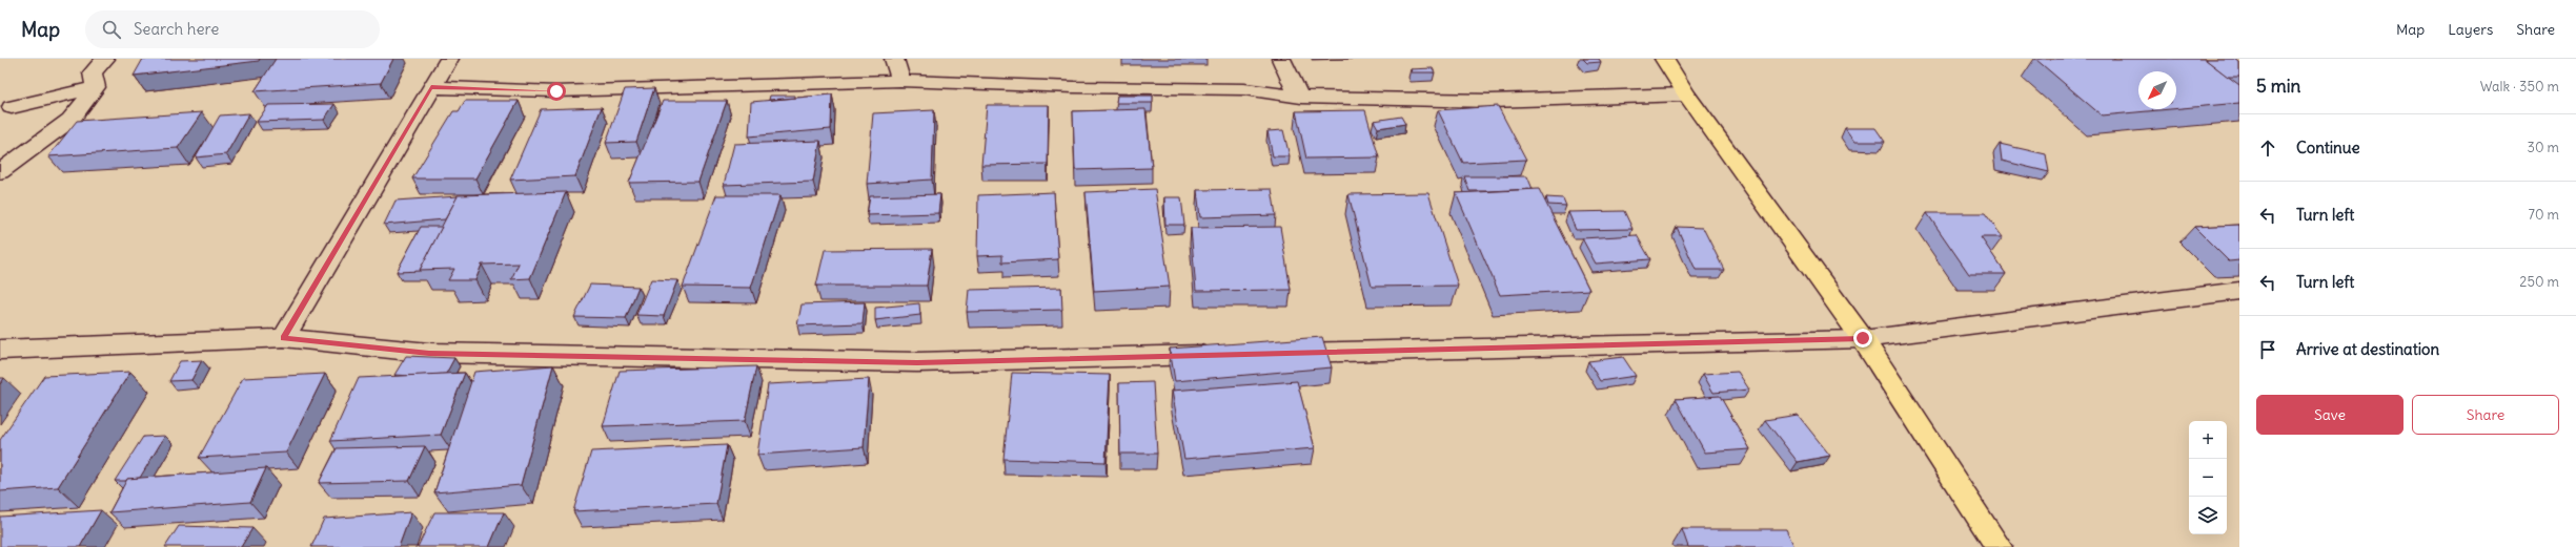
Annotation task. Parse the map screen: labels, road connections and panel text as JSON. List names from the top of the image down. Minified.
{"north":"bottom left","page":{"header":"Map","search":"Search here","nav":["Map","Layers","Share"],"heading":["5 min","Walk · 350 m"],"list":[["Continue","30 m"],["Turn left","70 m"],["Turn left","250 m"],"Arrive at destination"],"buttons":["Save","Share"],"map_buttons":["+","−"]}}
